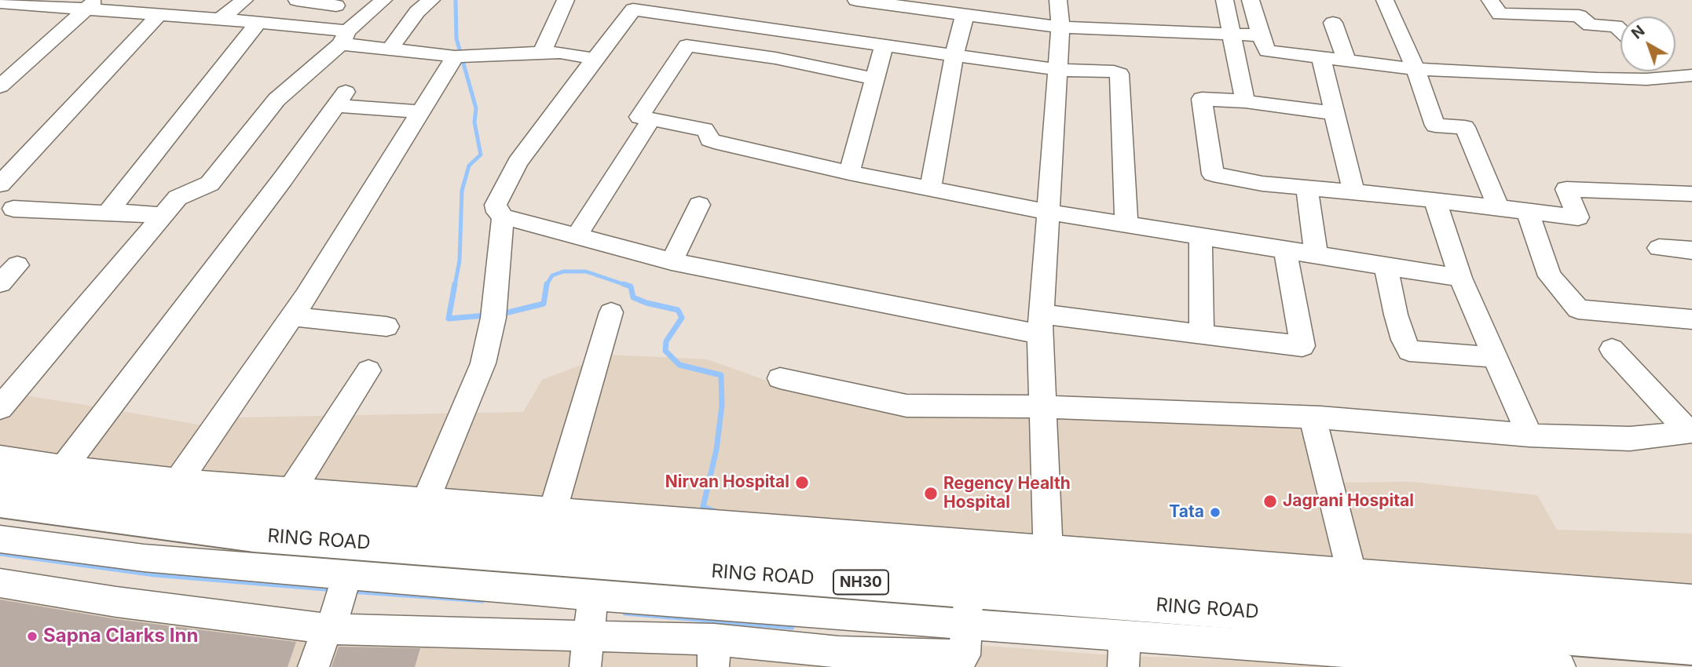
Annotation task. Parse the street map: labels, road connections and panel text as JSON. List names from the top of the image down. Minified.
{"streets":{"highway":["RING ROAD","NH30"]},"places":["Nirvan Hospital","Regency Health Hospital","Jagrani Hospital","Tata","Sapna Clarks Inn"],"north":"top left"}
